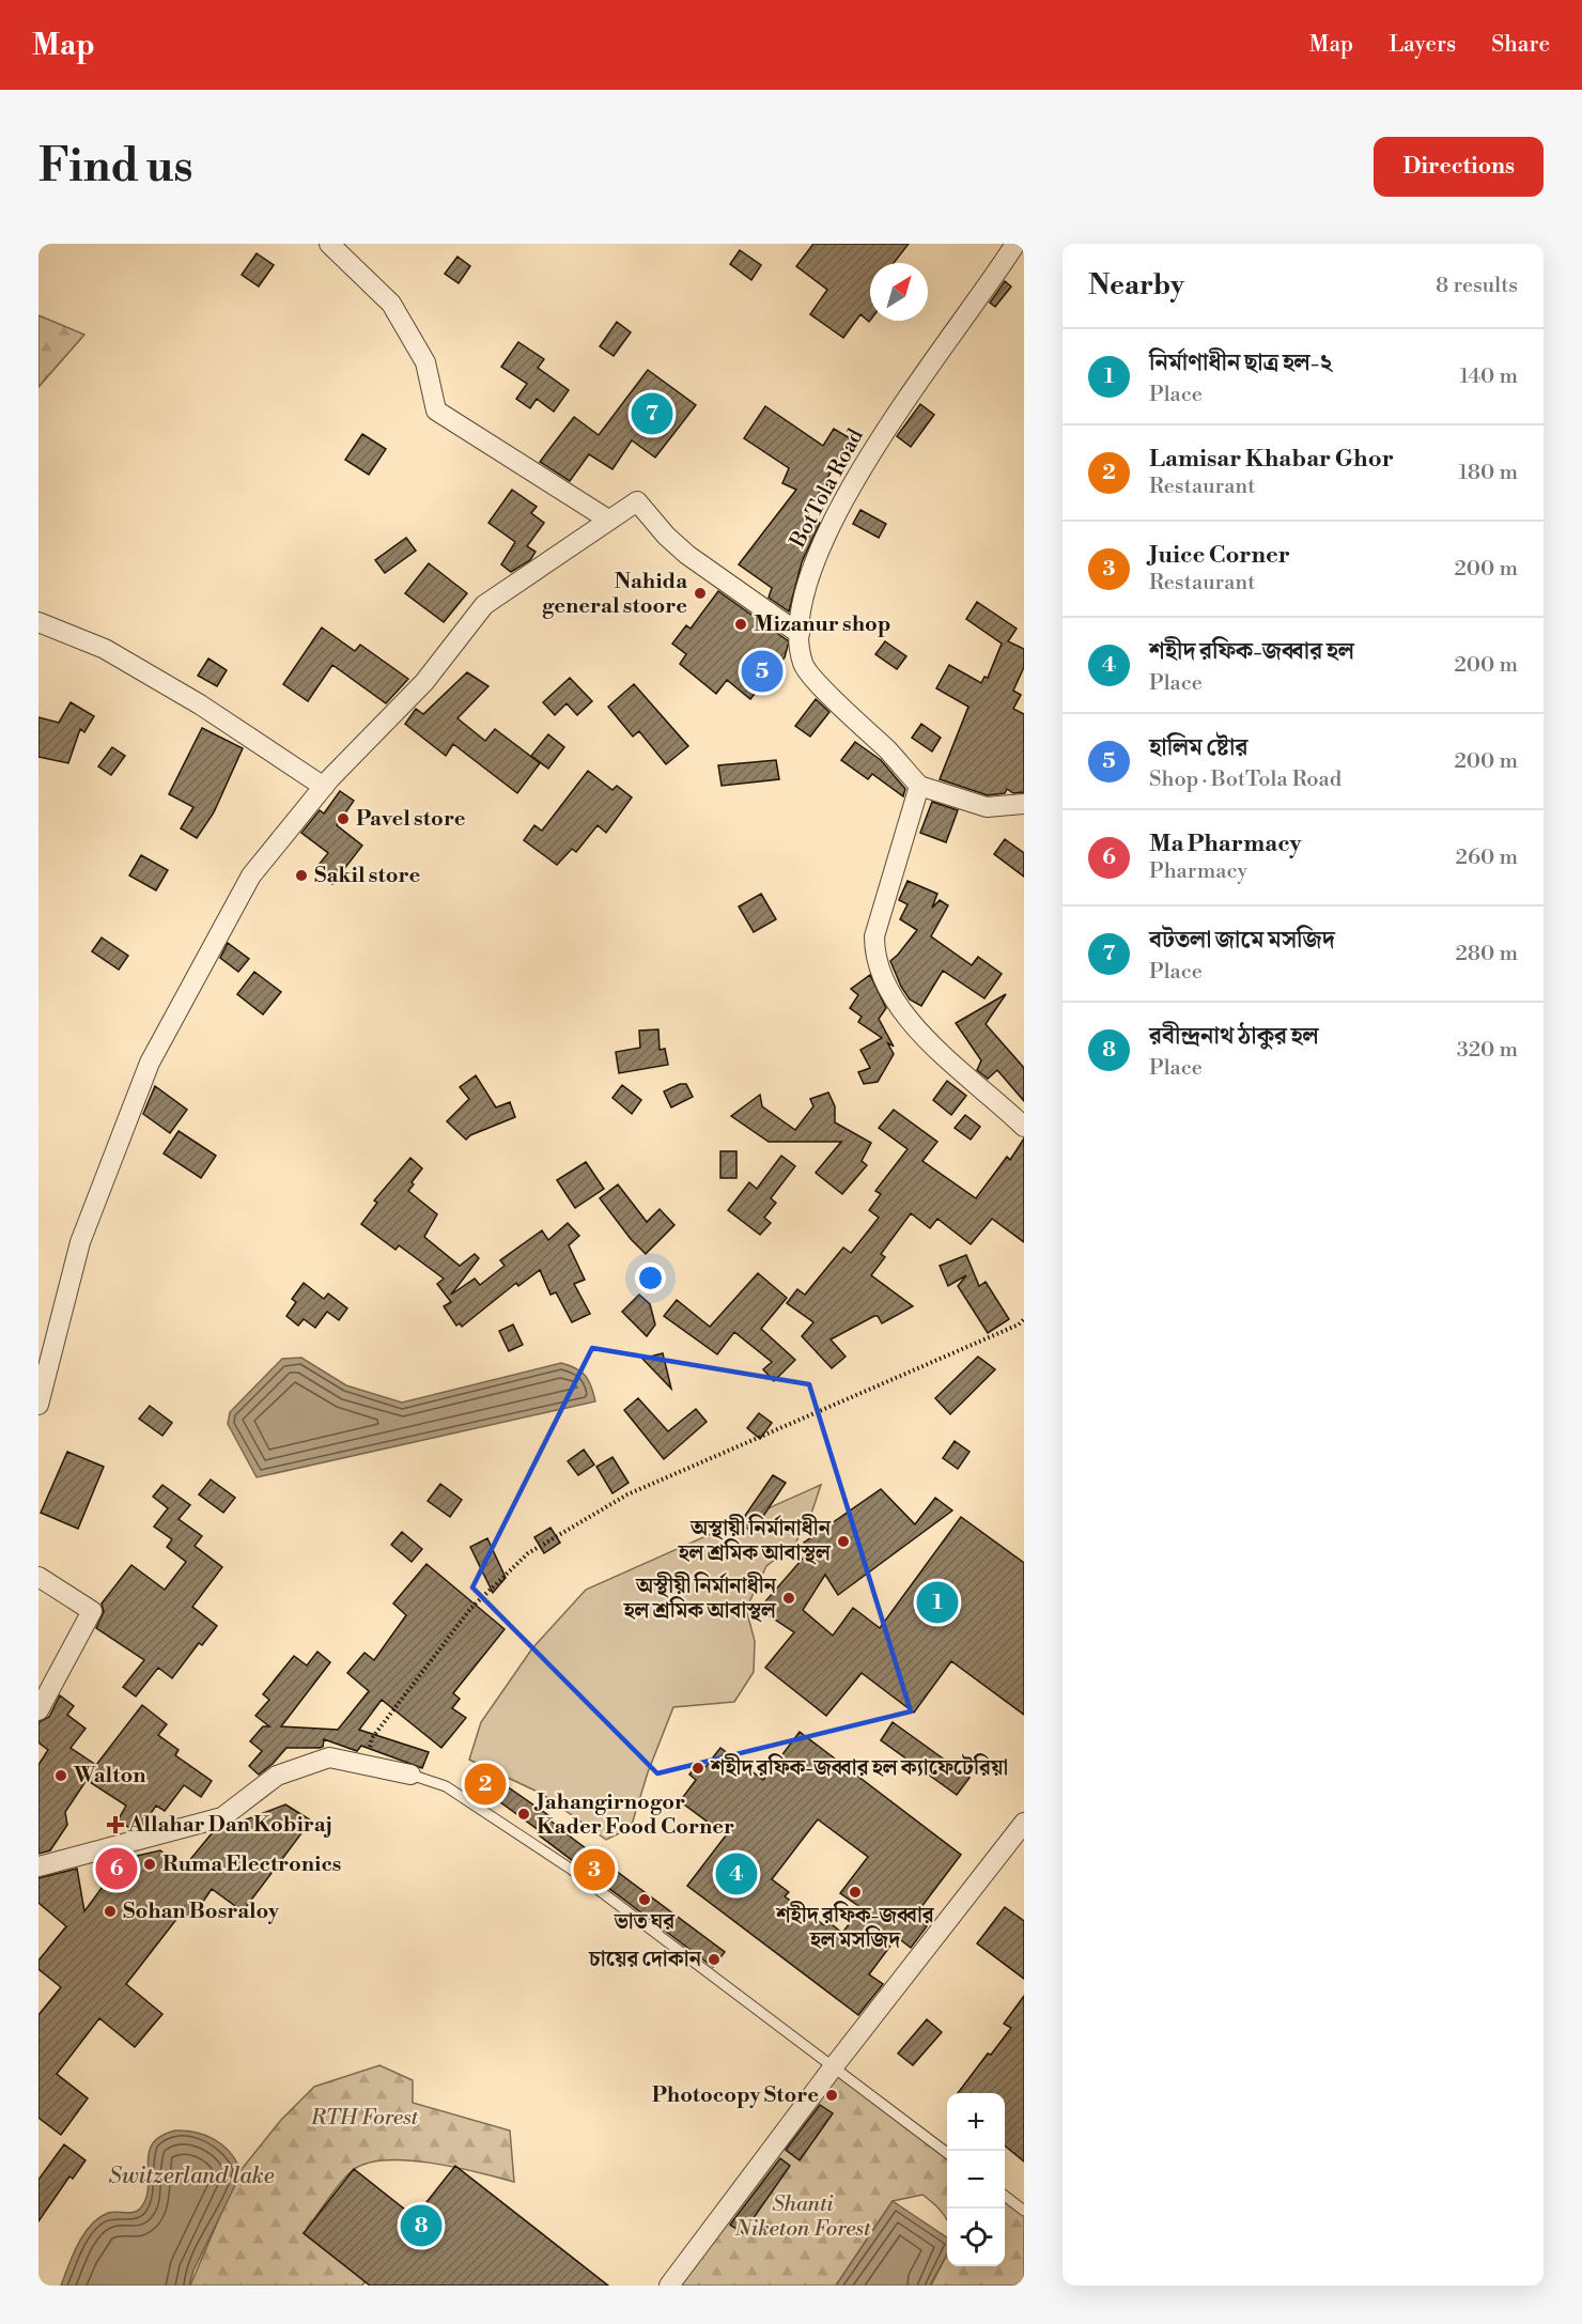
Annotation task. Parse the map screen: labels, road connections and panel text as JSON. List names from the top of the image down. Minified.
{"streets":{"street":["BotTola Road"]},"water":["Switzerland lake"],"parks":["RTH Forest","Shanti Niketon Forest"],"places":{"other":["Nahida general stoore","Mizanur shop","Pavel store","Sakil store","অস্থায়ী নির্মানাধীন হল শ্রমিক আবাস্থল","অস্থীয়ী নির্মানাধীন হল শ্রমিক আবাস্থল","শহীদ রফিক-জব্বার হল ক্যাফেটেরিয়া","Walton","Jahangirnogor Kader Food Corner","Ruma Electronics","শহীদ রফিক-জব্বার হল মসজিদ","ভাত ঘর","Sohan Bosraloy","চায়ের দোকান","Photocopy Store"],"health":["Allahar Dan Kobiraj"]},"north":"top right","page":{"header":"Map","nav":["Map","Layers","Share"],"buttons":"Directions","title":"Find us","heading":["Nearby","8 results"],"list":[{"mark":"1","name":"নির্মাণাধীন ছাত্র হল-২","note":"Place","value":"140 m"},{"mark":"2","name":"Lamisar Khabar Ghor","note":"Restaurant","value":"180 m"},{"mark":"3","name":"Juice Corner","note":"Restaurant","value":"200 m"},{"mark":"4","name":"শহীদ রফিক-জব্বার হল","note":"Place","value":"200 m"},{"mark":"5","name":"হালিম ষ্টোর","note":"Shop · BotTola Road","value":"200 m"},{"mark":"6","name":"Ma Pharmacy","note":"Pharmacy","value":"260 m"},{"mark":"7","name":"বটতলা জামে মসজিদ","note":"Place","value":"280 m"},{"mark":"8","name":"রবীন্দ্রনাথ ঠাকুর হল","note":"Place","value":"320 m"}],"pins":["7","5","1","2","6","3","4","8"],"map_buttons":["+","−"]}}
